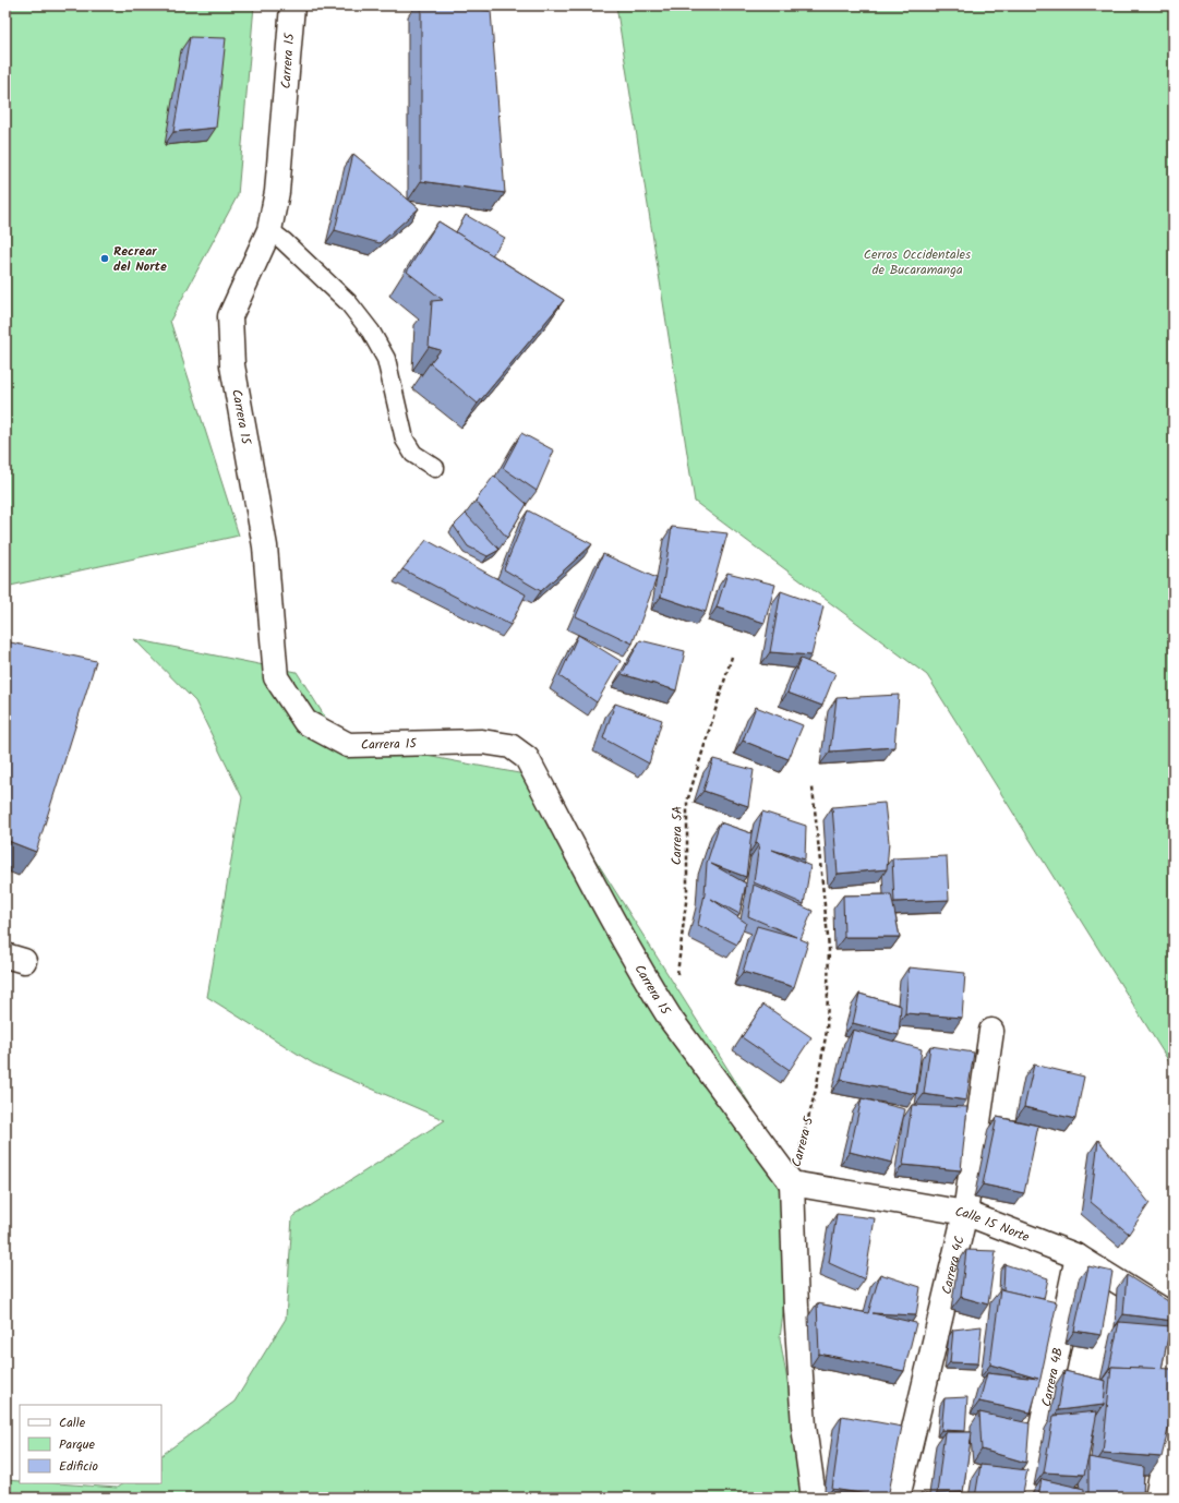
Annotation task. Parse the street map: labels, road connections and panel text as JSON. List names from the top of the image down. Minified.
{"streets":{"street":["Carrera 15","Carrera 5","Calle 15 Norte","Carrera 4C","Carrera 4B"],"path":["Carrera 5A"]},"crossings":[["Carrera 15","Carrera 5A"],["Carrera 15","Carrera 5"],["Carrera 15","Calle 15 Norte"],["Carrera 5","Calle 15 Norte"],["Calle 15 Norte","Carrera 4C"],["Calle 15 Norte","Carrera 4B"]],"parks":["Cerros Occidentales de Bucaramanga"],"places":["Recrear del Norte"],"legend":["Calle","Parque","Edificio"]}
